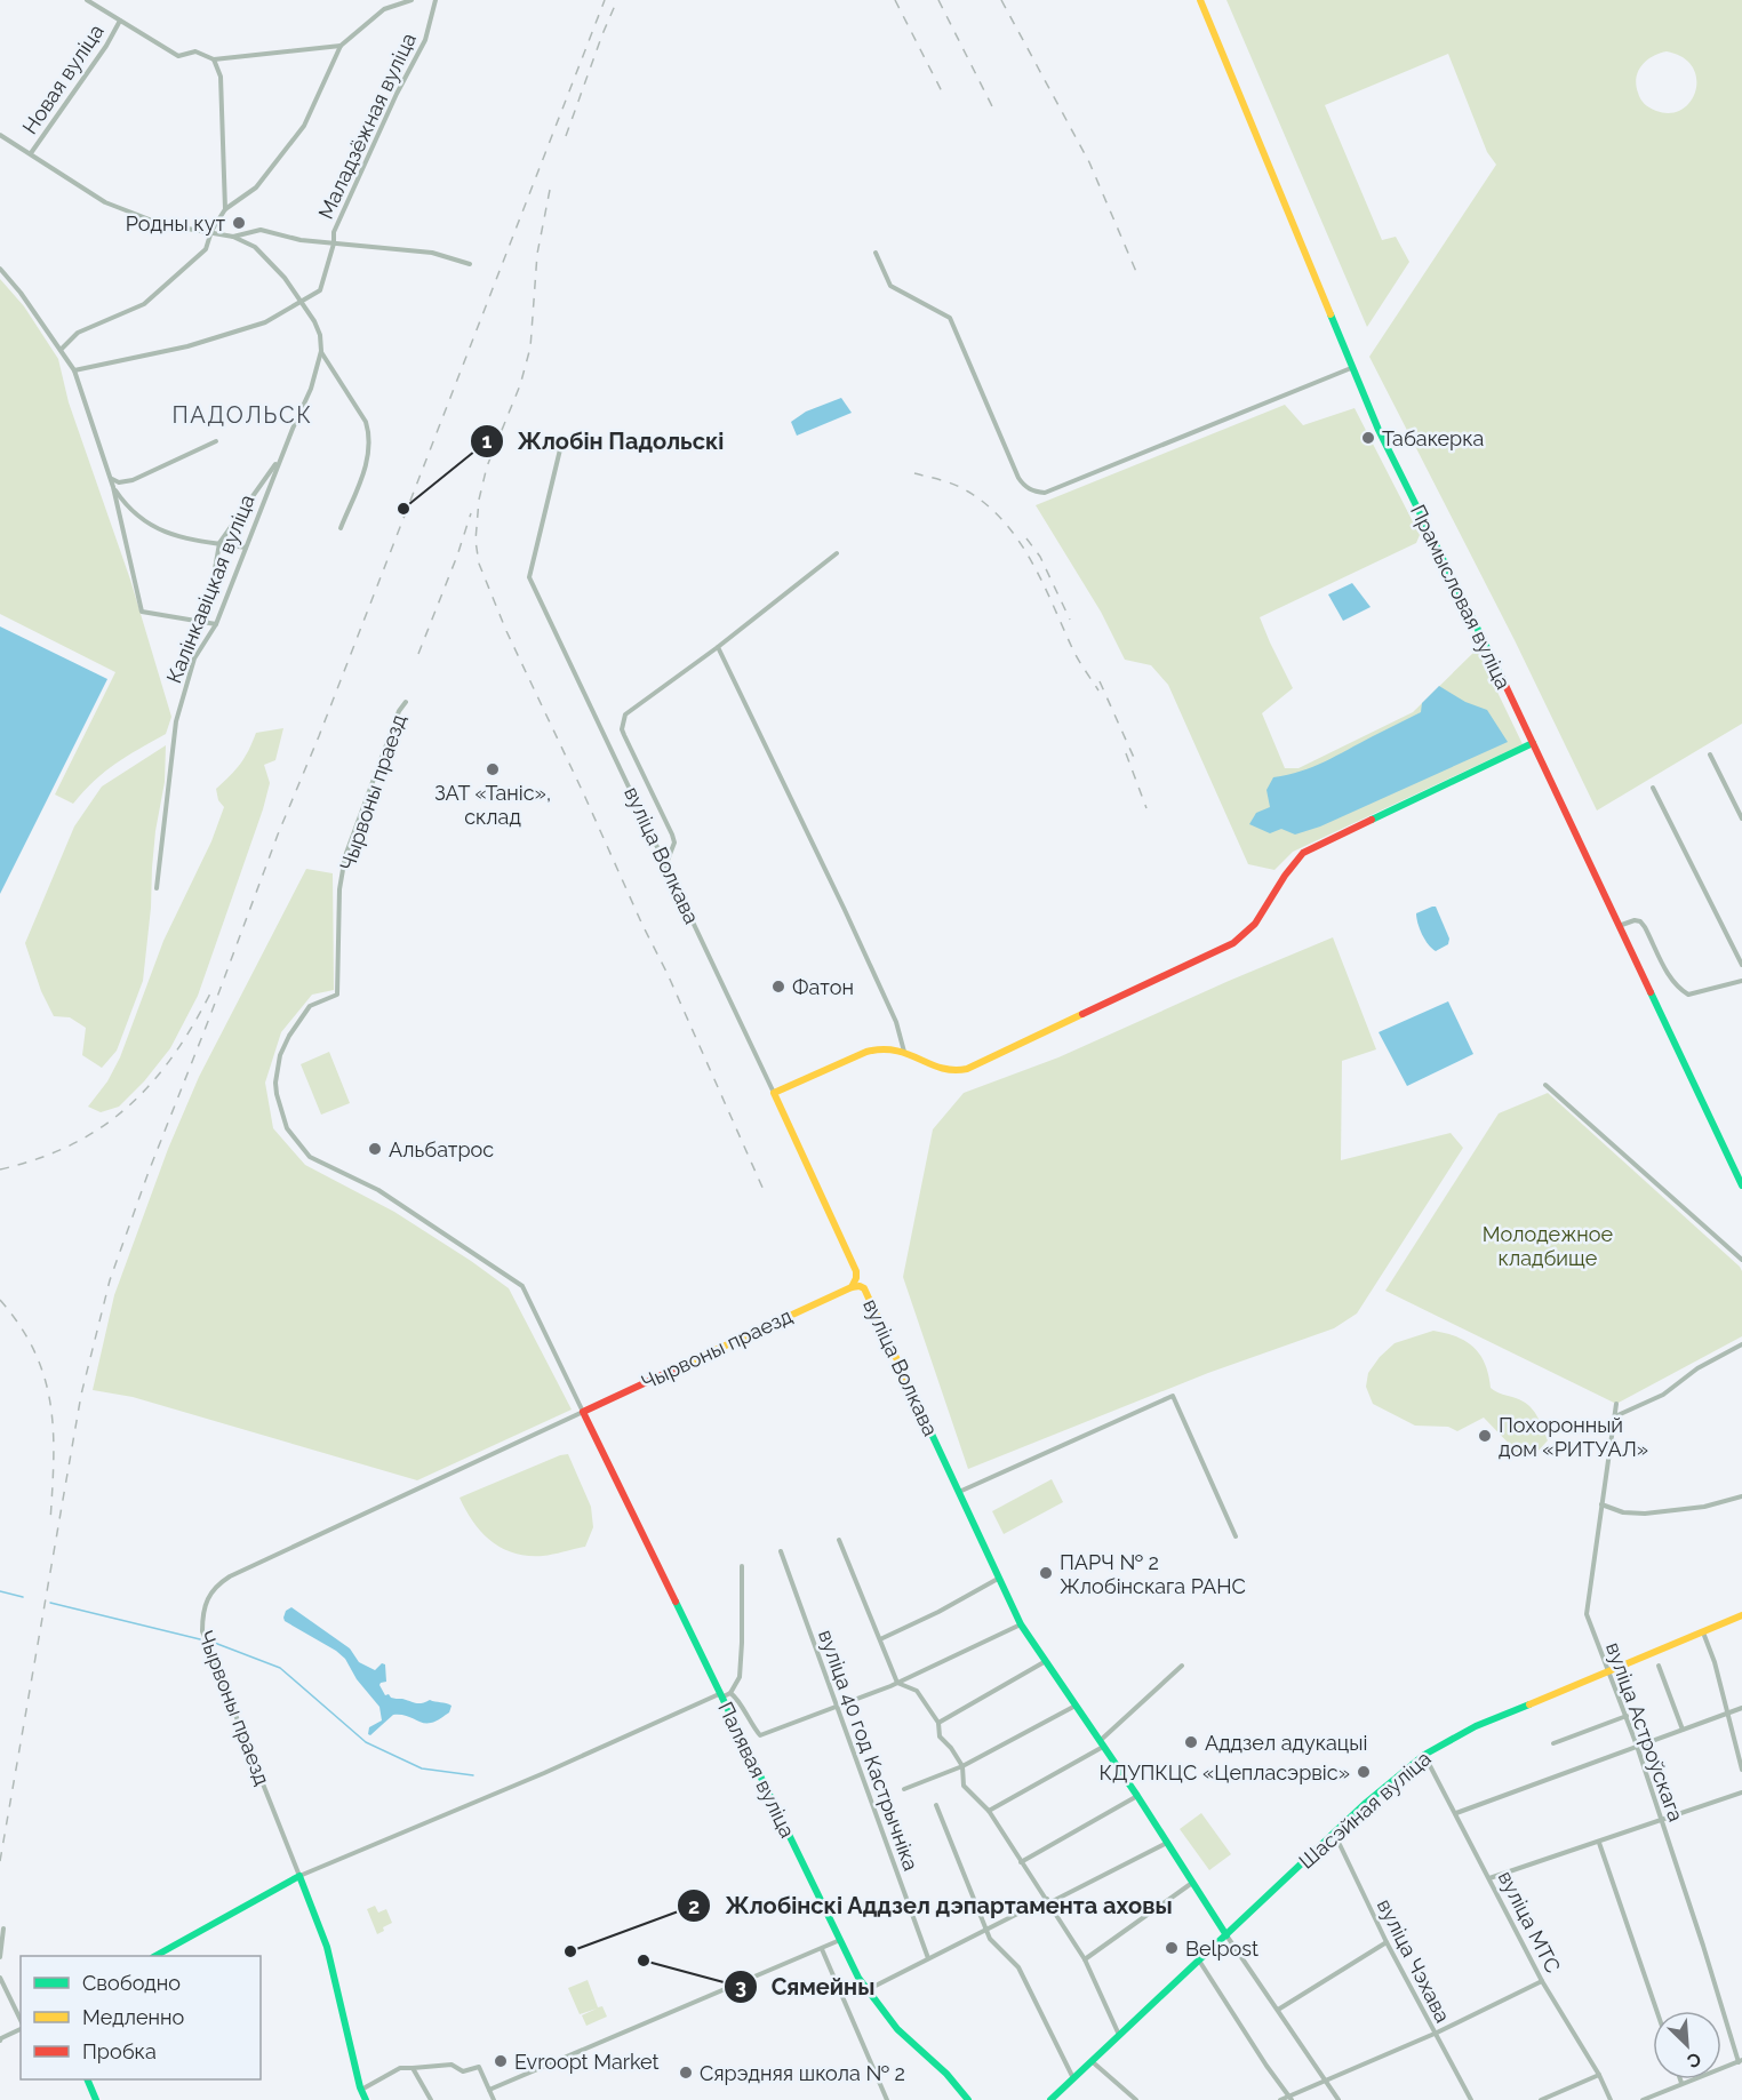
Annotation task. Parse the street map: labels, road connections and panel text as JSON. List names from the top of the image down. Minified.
{"streets":{"street":["Новая вуліца","Маладзёжная вуліца","Калінкавіцкая вуліца","Прамысловая вуліца","Чырвоны праезд","вуліца Волкава","вуліца Астроўскага","вуліца 40 год Кастрычніка","Палявая вуліца","Шасэйная вуліца","вуліца МТС","вуліца Чэхава"]},"crossings":[["Чырвоны праезд","вуліца Волкава"],["Чырвоны праезд","Палявая вуліца"],["вуліца Волкава","Шасэйная вуліца"],["вуліца Астроўскага","Шасэйная вуліца"],["Шасэйная вуліца","вуліца МТС"],["Шасэйная вуліца","вуліца Чэхава"]],"districts":["ПАДОЛЬСК"],"parks":["Молодежное кладбище"],"places":["Родны кут","Табакерка","Жлобін Падольскі","ЗАТ «Таніс», склад","Фатон","Альбатрос","Похоронный дом «РИТУАЛ»","ПАРЧ № 2 Жлобінскага РАНС","Аддзел адукацыі","КДУПКЦС «Цепласэрвіс»","Belpost","Жлобінскі Аддзел дэпартамента аховы","Сямейны","Evroopt Market","Сярэдняя школа № 2"],"legend":["Свободно","Медленно","Пробка"],"north":"bottom right"}
